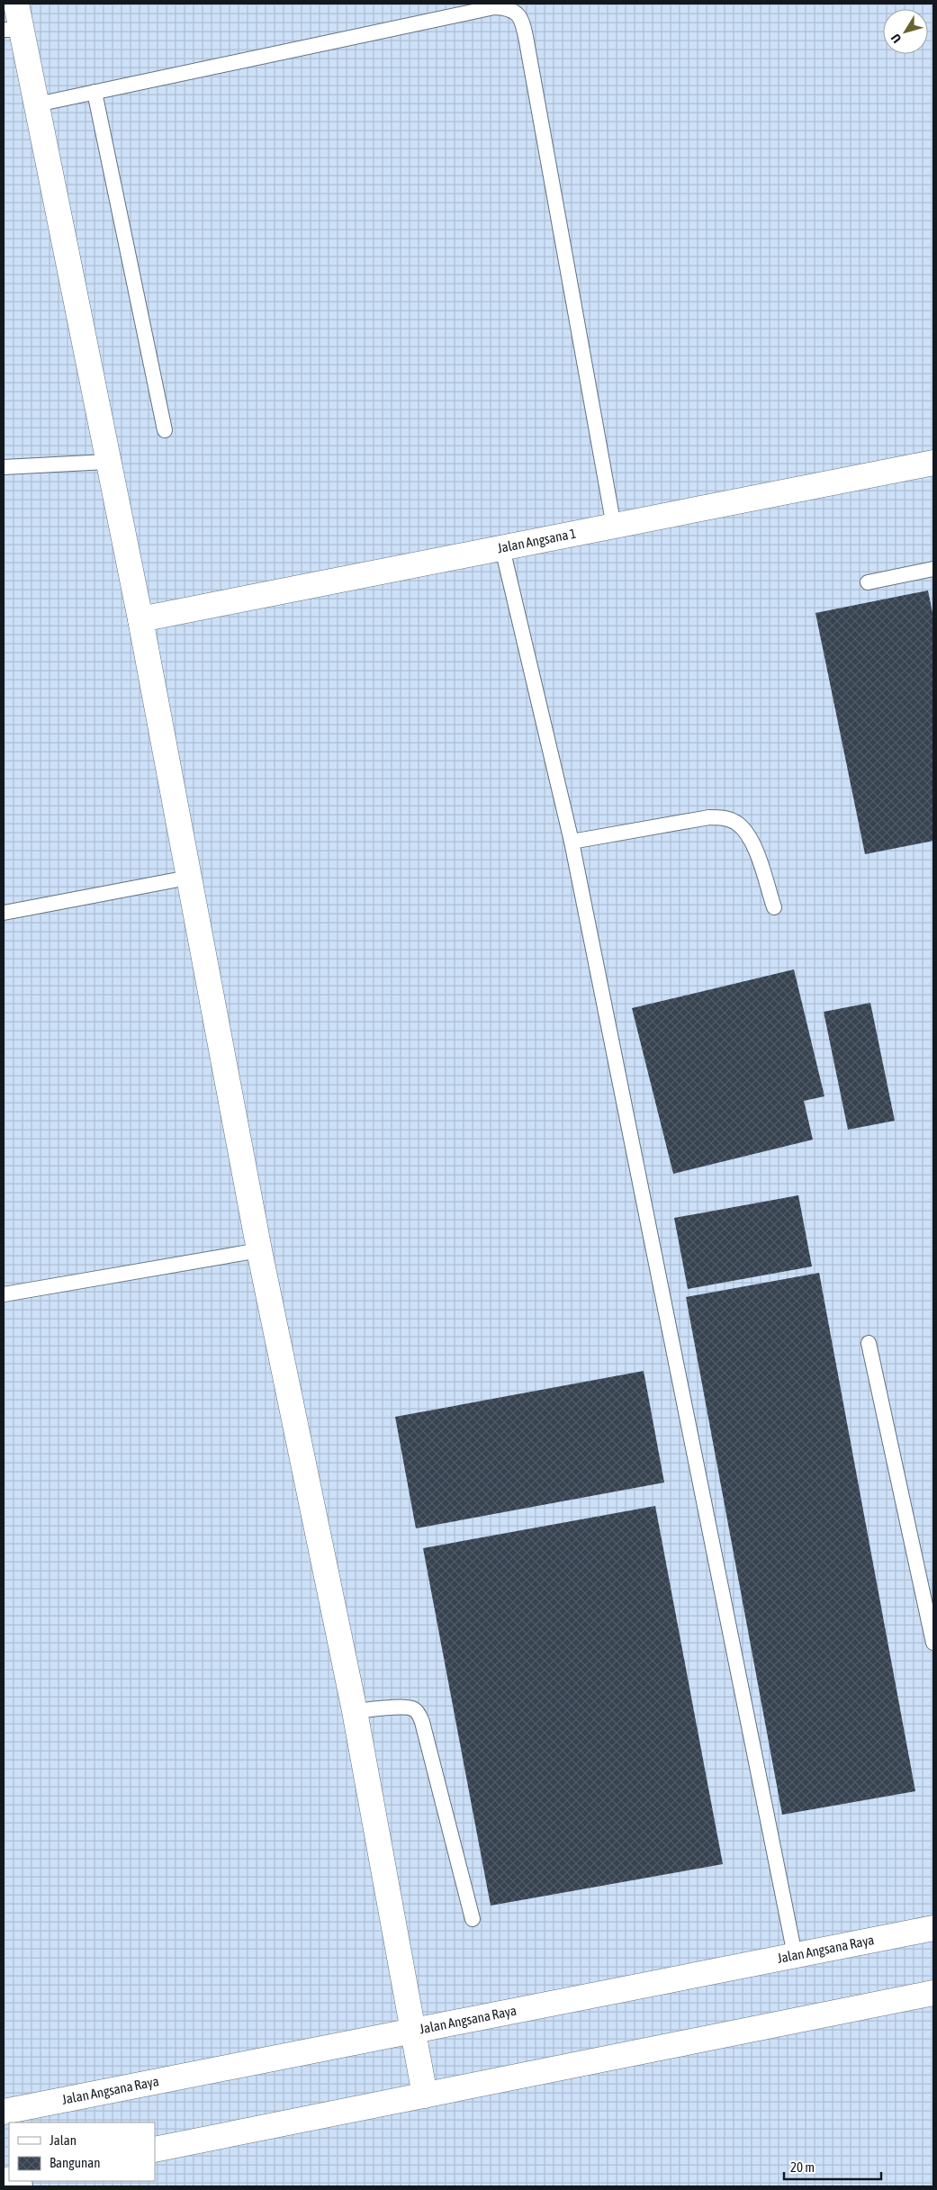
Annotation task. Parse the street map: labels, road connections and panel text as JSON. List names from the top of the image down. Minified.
{"streets":{"street":["Jalan Angsana 1","Jalan Angsana Raya"]},"legend":["Jalan","Bangunan"],"scale_bar":"20 m","north":"bottom left"}
